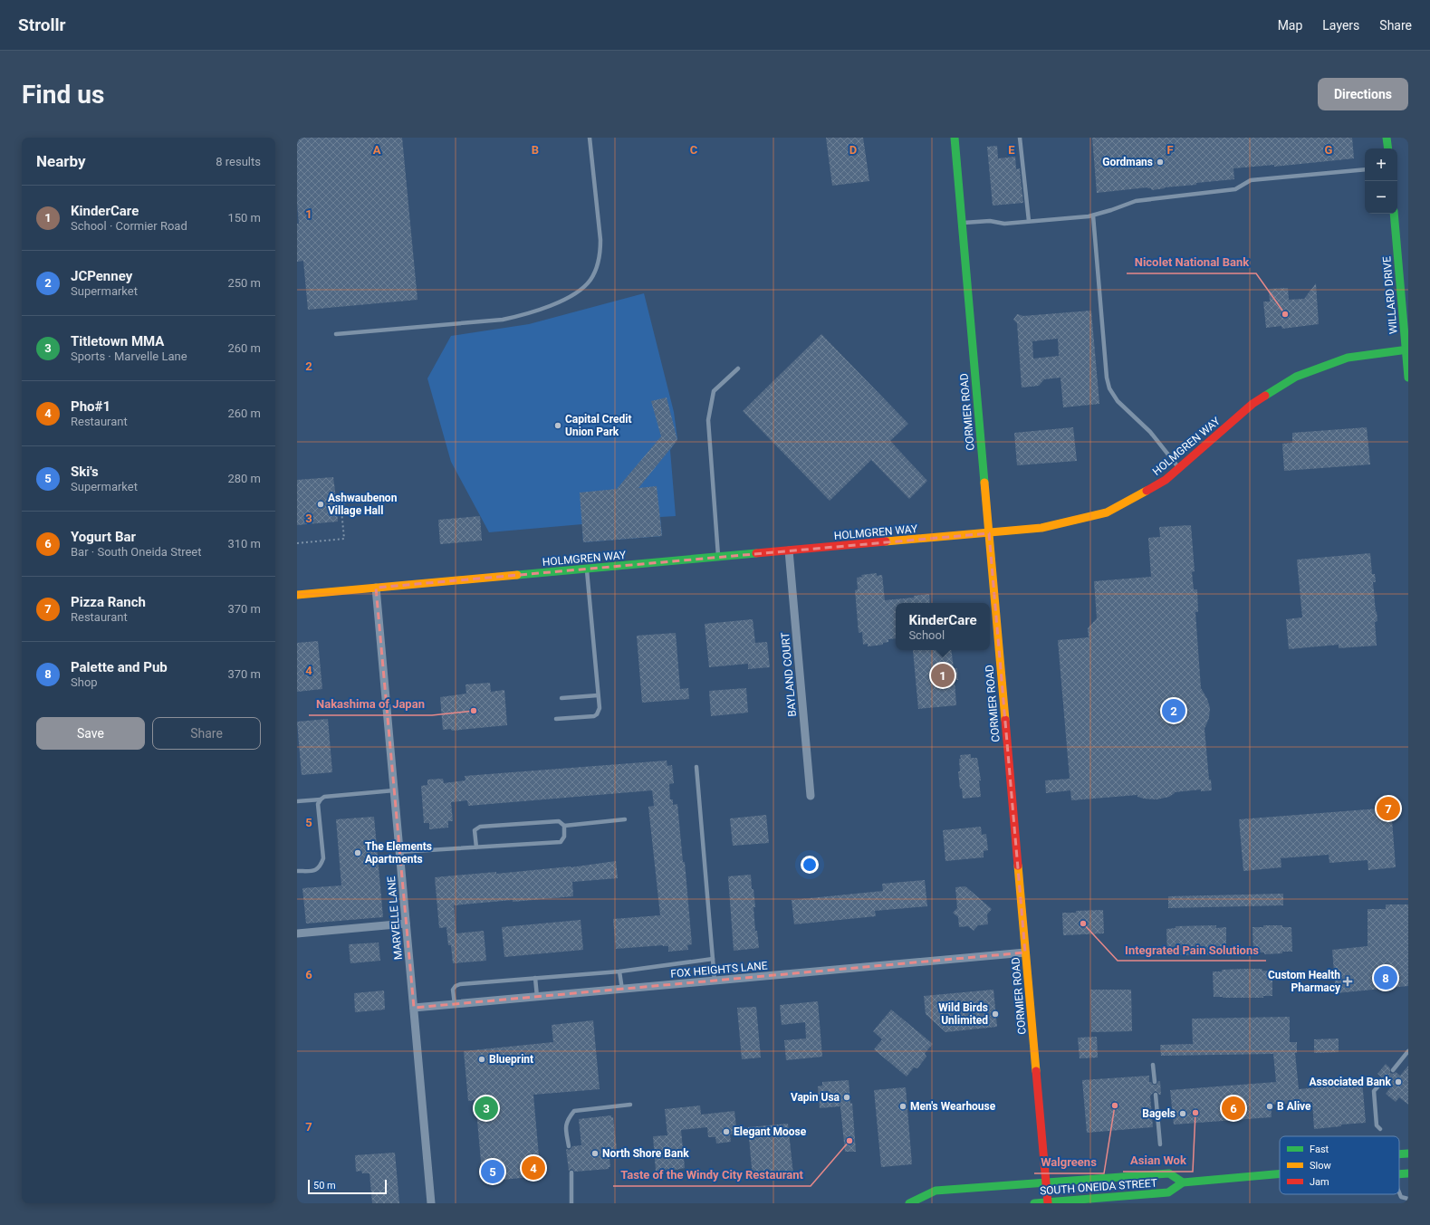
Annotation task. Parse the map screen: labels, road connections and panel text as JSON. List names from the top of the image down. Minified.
{"streets":{"street":["WILLARD DRIVE","CORMIER ROAD","HOLMGREN WAY","BAYLAND COURT","MARVELLE LANE","FOX HEIGHTS LANE","SOUTH ONEIDA STREET"]},"crossings":[["WILLARD DRIVE","HOLMGREN WAY"],["CORMIER ROAD","HOLMGREN WAY"],["CORMIER ROAD","FOX HEIGHTS LANE"],["CORMIER ROAD","SOUTH ONEIDA STREET"],["HOLMGREN WAY","BAYLAND COURT"],["HOLMGREN WAY","MARVELLE LANE"],["MARVELLE LANE","FOX HEIGHTS LANE"]],"places":{"other":["Gordmans","Nicolet National Bank","Capital Credit Union Park","Ashwaubenon Village Hall","Nakashima of Japan","The Elements Apartments","Integrated Pain Solutions","Wild Birds Unlimited","Blueprint","Associated Bank","Vapin Usa","Walgreens","Men's Wearhouse","B Alive","Asian Wok","Bagels","Elegant Moose","Taste of the Windy City Restaurant","North Shore Bank"],"health":["Custom Health Pharmacy"]},"legend":["Fast","Slow","Jam"],"scale_bar":"50 m","page":{"header":"Strollr","nav":["Map","Layers","Share"],"buttons":["Directions",["Save","Share"]],"title":"Find us","heading":["Nearby","8 results"],"map_buttons":["+","−"],"list":[{"mark":"1","name":"KinderCare","note":"School · Cormier Road","value":"150 m"},{"mark":"2","name":"JCPenney","note":"Supermarket","value":"250 m"},{"mark":"3","name":"Titletown MMA","note":"Sports · Marvelle Lane","value":"260 m"},{"mark":"4","name":"Pho#1","note":"Restaurant","value":"260 m"},{"mark":"5","name":"Ski's","note":"Supermarket","value":"280 m"},{"mark":"6","name":"Yogurt Bar","note":"Bar · South Oneida Street","value":"310 m"},{"mark":"7","name":"Pizza Ranch","note":"Restaurant","value":"370 m"},{"mark":"8","name":"Palette and Pub","note":"Shop","value":"370 m"}],"popup":["KinderCare","School"],"pins":["1","2","7","8","3","6","4","5"],"scale":"50 m"},"grid":{"columns":["A","B","C","D","E","F","G"],"rows":["1","2","3","4","5","6","7"]}}
